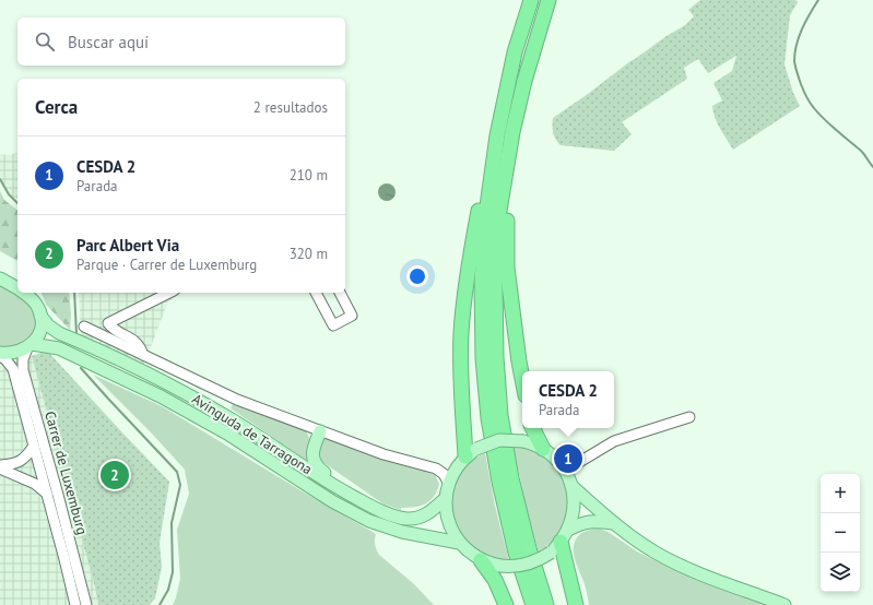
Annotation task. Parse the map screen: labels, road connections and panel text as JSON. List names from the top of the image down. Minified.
{"streets":{"main road":["Avinguda de Tarragona"],"street":["Carrer de Luxemburg"]},"crossings":[["Avinguda de Tarragona","Carrer de Luxemburg"]],"page":{"search":"Buscar aquí","heading":["Cerca","2 resultados"],"list":[{"mark":"1","name":"CESDA 2","note":"Parada","value":"210 m"},{"mark":"2","name":"Parc Albert Via","note":"Parque · Carrer de Luxemburg","value":"320 m"}],"popup":["CESDA 2","Parada"],"pins":["1","2"],"map_buttons":["+","−"]}}
